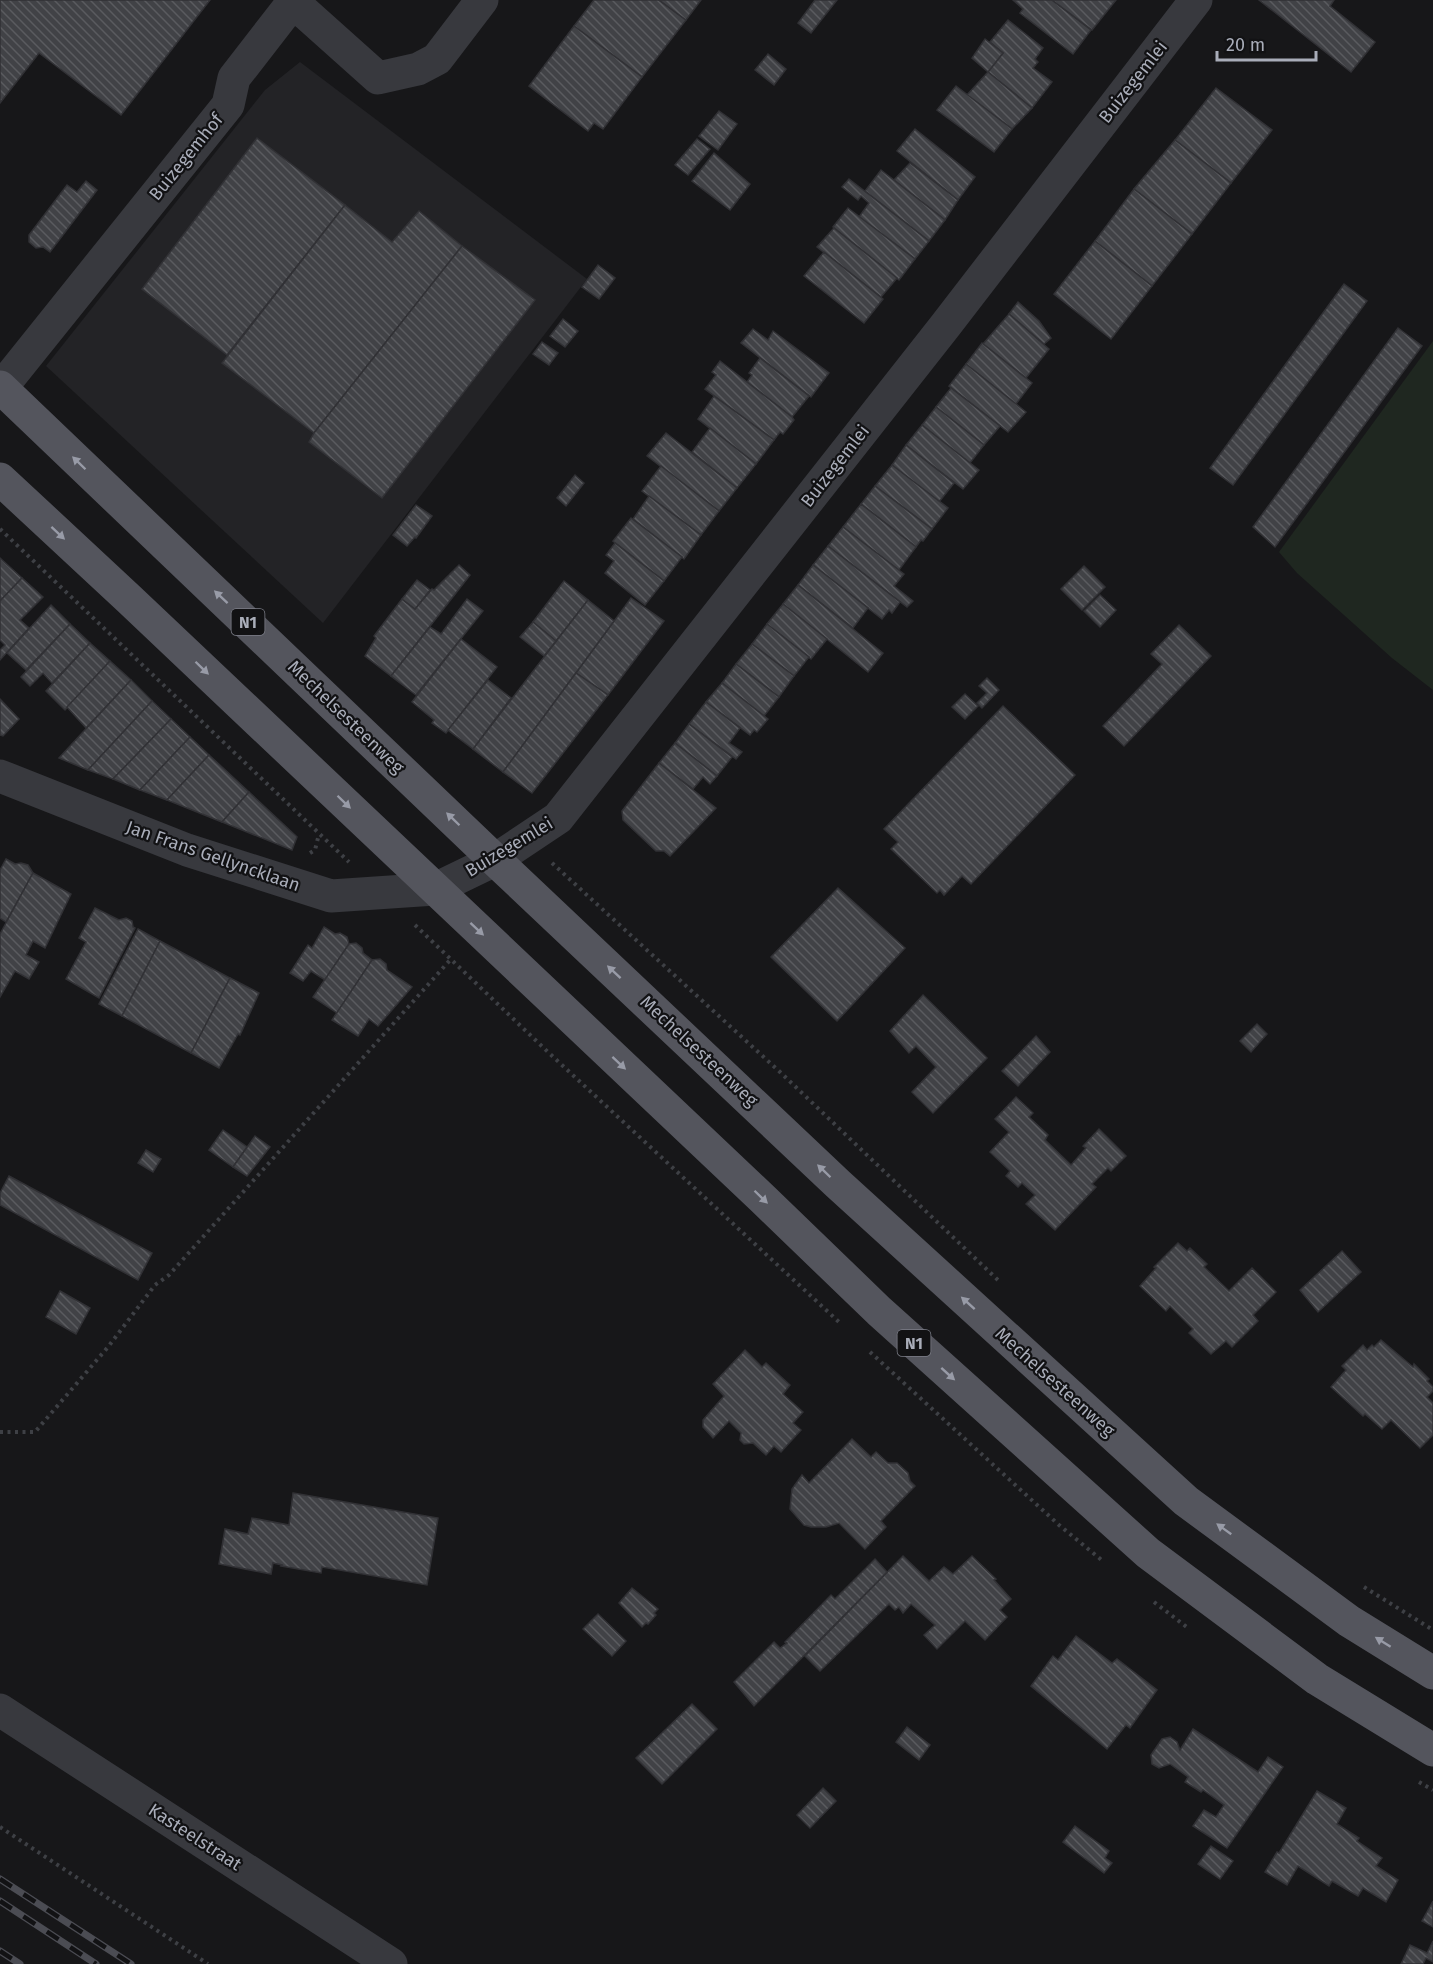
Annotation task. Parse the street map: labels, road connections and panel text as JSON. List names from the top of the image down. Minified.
{"streets":{"main road":["N1","Mechelsesteenweg"],"street":["Buizegemlei","Buizegemhof","Jan Frans Gellyncklaan","Kasteelstraat"]},"crossings":[["Buizegemlei","N1"],["Buizegemlei","Mechelsesteenweg"],["Buizegemlei","Jan Frans Gellyncklaan"],["Buizegemhof","Mechelsesteenweg"],["N1","Jan Frans Gellyncklaan"]],"scale_bar":"20 m"}
